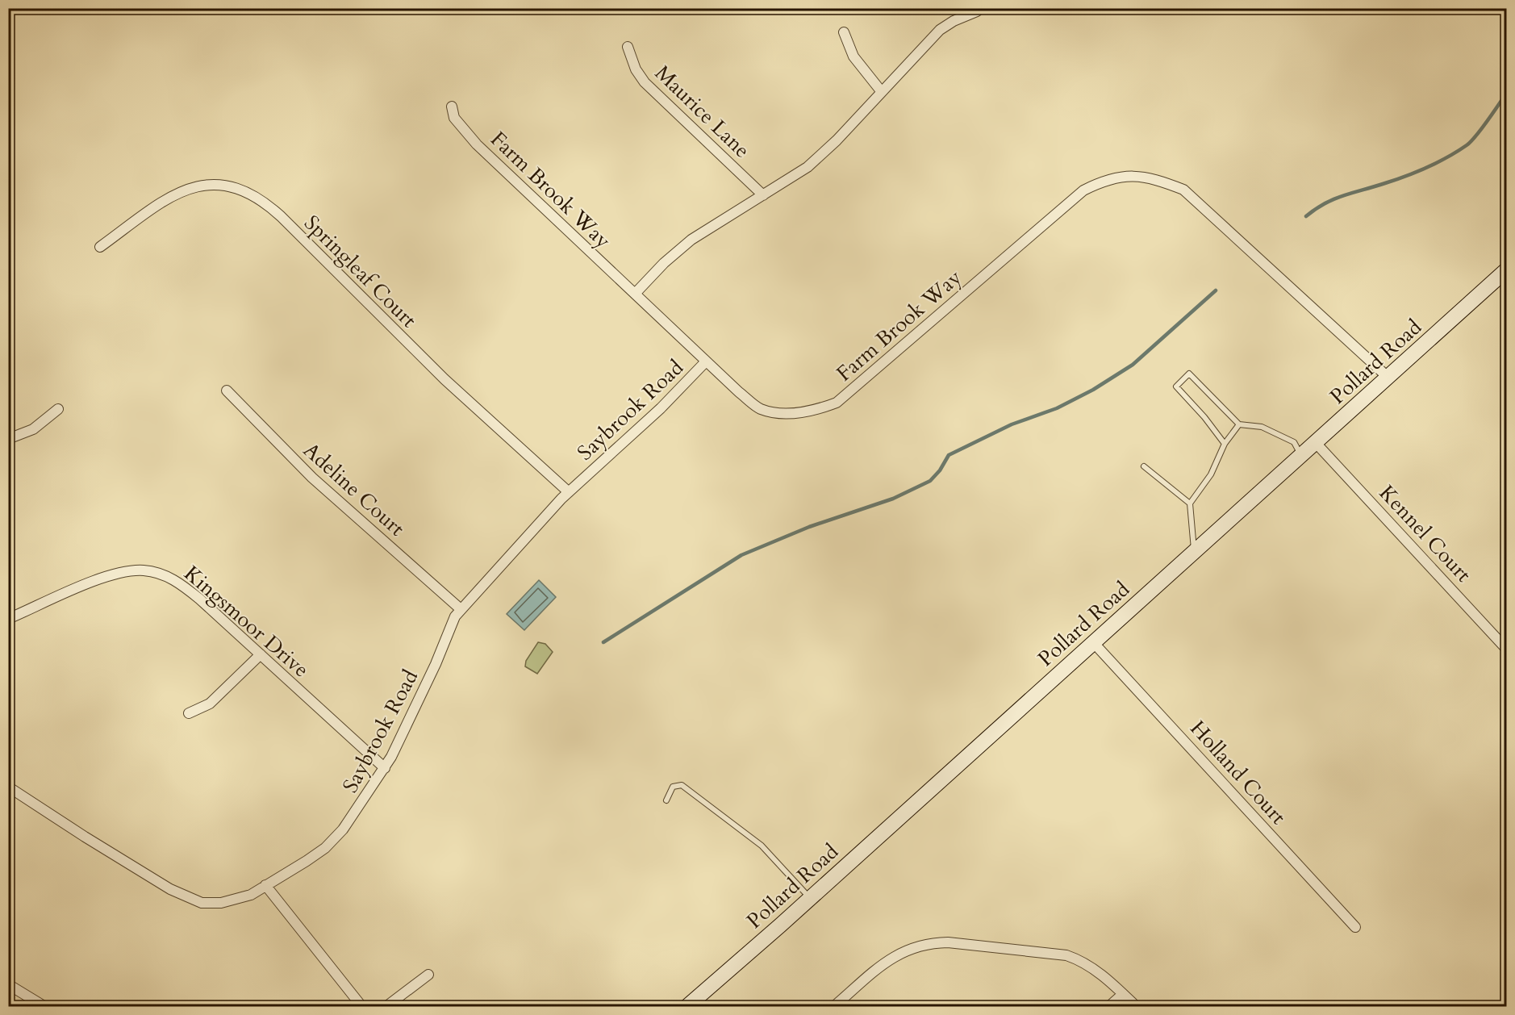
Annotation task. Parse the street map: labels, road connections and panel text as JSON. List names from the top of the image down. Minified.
{"streets":{"street":["Maurice Lane","Farm Brook Way","Springleaf Court","Pollard Road","Saybrook Road","Adeline Court","Kennel Court","Kingsmoor Drive","Holland Court"]},"crossings":[["Farm Brook Way","Pollard Road"],["Farm Brook Way","Saybrook Road"],["Springleaf Court","Saybrook Road"],["Pollard Road","Kennel Court"],["Pollard Road","Holland Court"],["Saybrook Road","Adeline Court"],["Saybrook Road","Kingsmoor Drive"]]}
